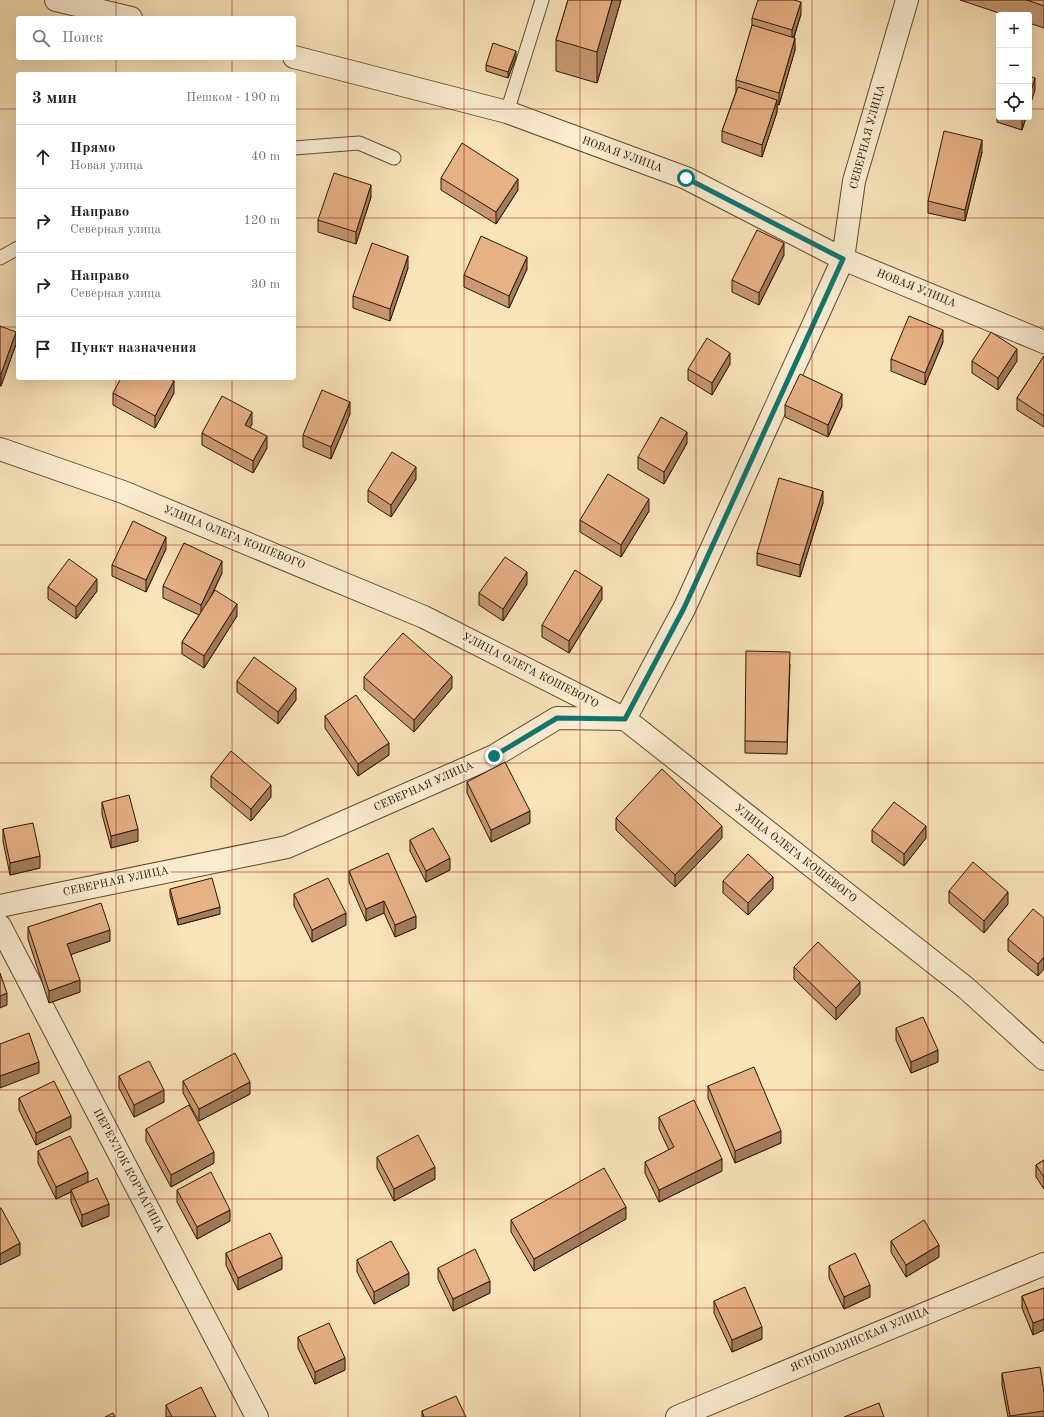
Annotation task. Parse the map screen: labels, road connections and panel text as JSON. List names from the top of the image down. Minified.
{"streets":{"street":["СЕВЕРНАЯ УЛИЦА","НОВАЯ УЛИЦА","УЛИЦА ОЛЕГА КОШЕВОГО","ПЕРЕУЛОК КОРЧАГИНА","ЯСНОПОЛЯНСКАЯ УЛИЦА"]},"crossings":[["СЕВЕРНАЯ УЛИЦА","НОВАЯ УЛИЦА"],["СЕВЕРНАЯ УЛИЦА","УЛИЦА ОЛЕГА КОШЕВОГО"]],"page":{"map_buttons":["+","−"],"search":"Поиск","heading":["3 мин","Пешком · 190 m"],"list":[["Прямо","Новая улица","40 m"],["Направо","Северная улица","120 m"],["Направо","Северная улица","30 m"],"Пункт назначения"]}}
